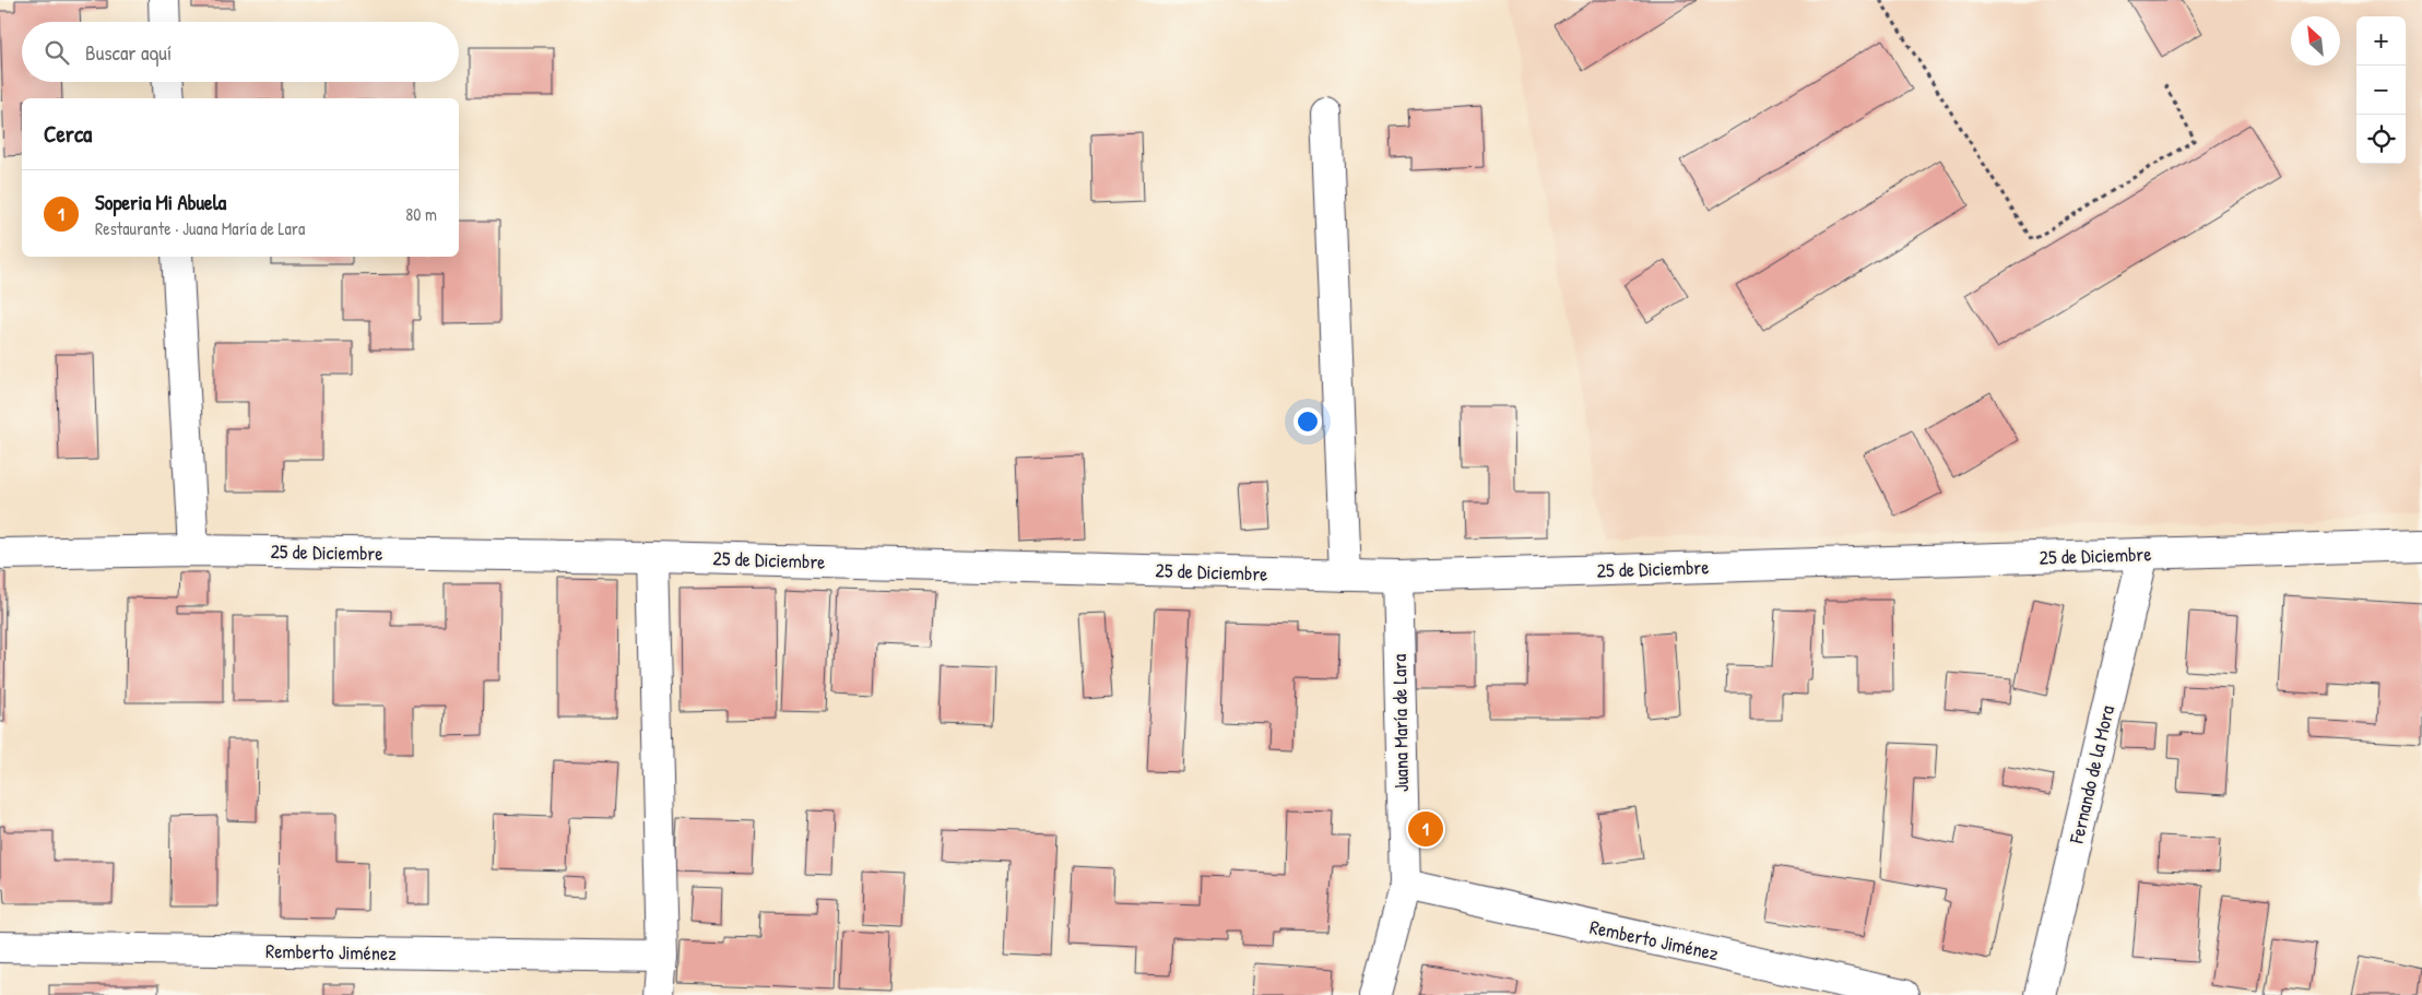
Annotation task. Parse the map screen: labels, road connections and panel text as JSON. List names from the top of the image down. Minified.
{"streets":{"street":["25 de Diciembre","Juana María de Lara","Fernando de la Mora","Remberto Jiménez"]},"crossings":[["25 de Diciembre","Juana María de Lara"],["25 de Diciembre","Fernando de la Mora"],["Juana María de Lara","Remberto Jiménez"]],"north":"top left","page":{"map_buttons":["+","−"],"search":"Buscar aquí","heading":"Cerca","list":[{"mark":"1","name":"Soperia Mi Abuela","note":"Restaurante · Juana María de Lara","value":"80 m"}],"pins":"1"}}
